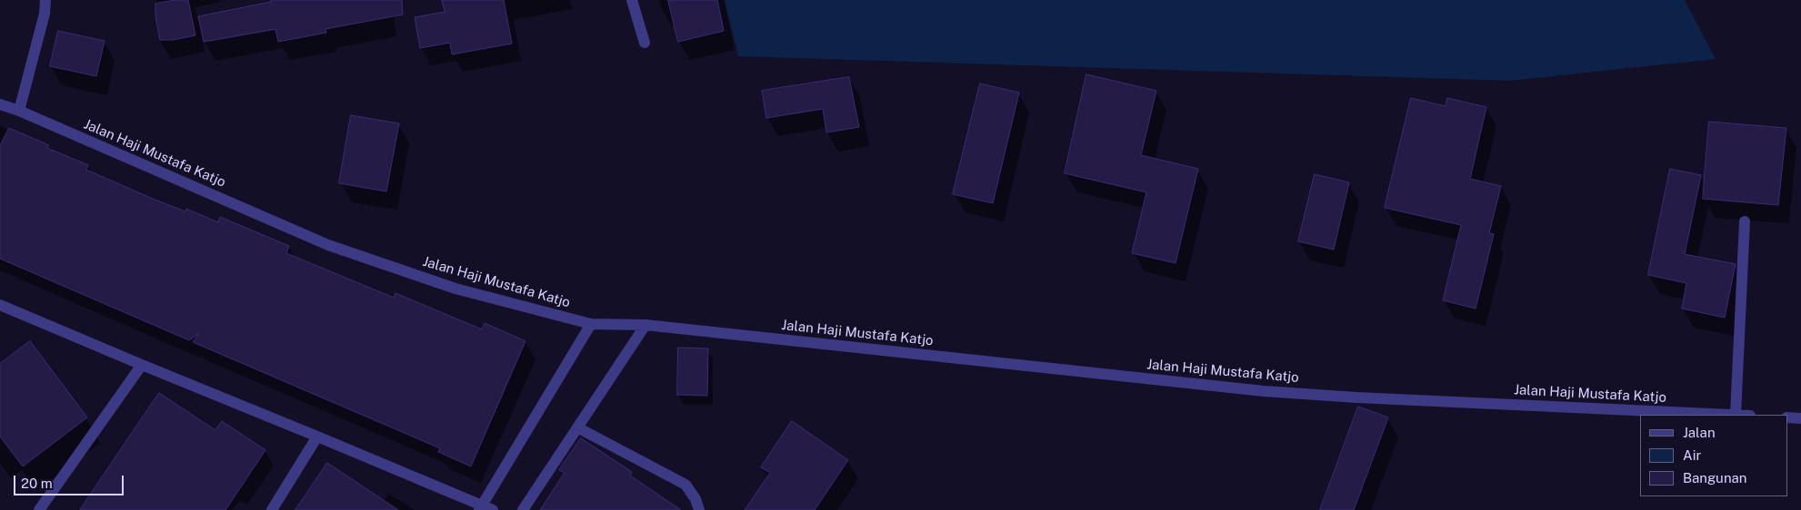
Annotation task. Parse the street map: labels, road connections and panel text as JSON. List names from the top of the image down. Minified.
{"streets":{"street":["Jalan Haji Mustafa Katjo"]},"legend":["Jalan","Air","Bangunan"],"scale_bar":"20 m"}
